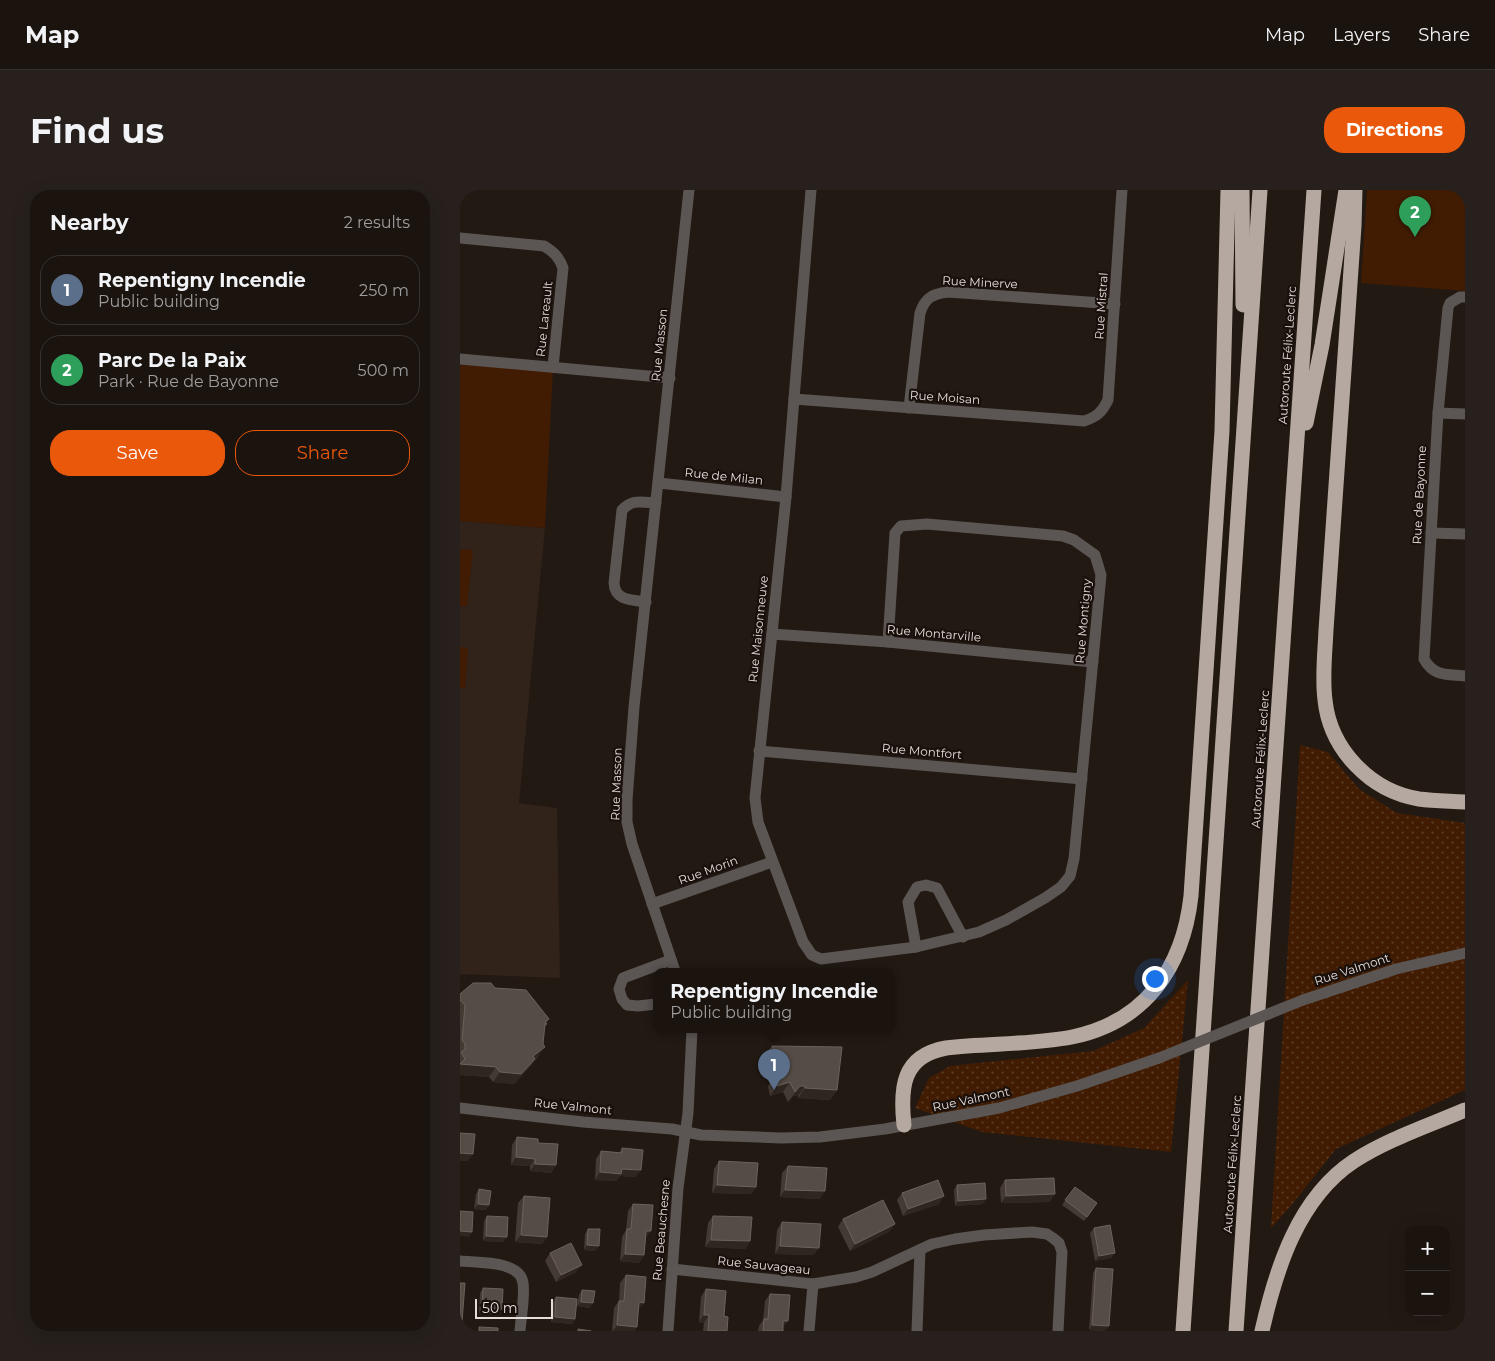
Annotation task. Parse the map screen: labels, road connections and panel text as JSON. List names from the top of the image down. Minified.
{"streets":{"highway":["Autoroute Félix-Leclerc"],"street":["Rue Minerve","Rue Mistral","Rue Lareault","Rue Masson","Rue Moisan","Rue de Milan","Rue de Bayonne","Rue Montigny","Rue Maisonneuve","Rue Montarville","Rue Montfort","Rue Morin","Rue Valmont","Rue Beauchesne","Rue Sauvageau"]},"crossings":[["Rue Minerve","Rue Mistral"],["Rue Minerve","Rue Moisan"],["Rue Mistral","Rue Moisan"],["Rue Masson","Rue de Milan"],["Rue Masson","Rue Morin"],["Rue Moisan","Rue Maisonneuve"],["Rue de Milan","Rue Maisonneuve"],["Rue Montigny","Rue Maisonneuve"],["Rue Montigny","Rue Montarville"],["Rue Montigny","Rue Montfort"],["Rue Maisonneuve","Rue Montarville"],["Rue Maisonneuve","Rue Montfort"],["Rue Maisonneuve","Rue Morin"],["Rue Valmont","Rue Beauchesne"],["Rue Beauchesne","Rue Sauvageau"]],"scale_bar":"50 m","page":{"header":"Map","nav":["Map","Layers","Share"],"buttons":["Directions",["Save","Share"]],"title":"Find us","heading":["Nearby","2 results"],"pins":["2","1"],"list":[{"mark":"1","name":"Repentigny Incendie","note":"Public building","value":"250 m"},{"mark":"2","name":"Parc De la Paix","note":"Park · Rue de Bayonne","value":"500 m"}],"popup":["Repentigny Incendie","Public building"],"map_buttons":["+","−"],"scale":"50 m"}}
